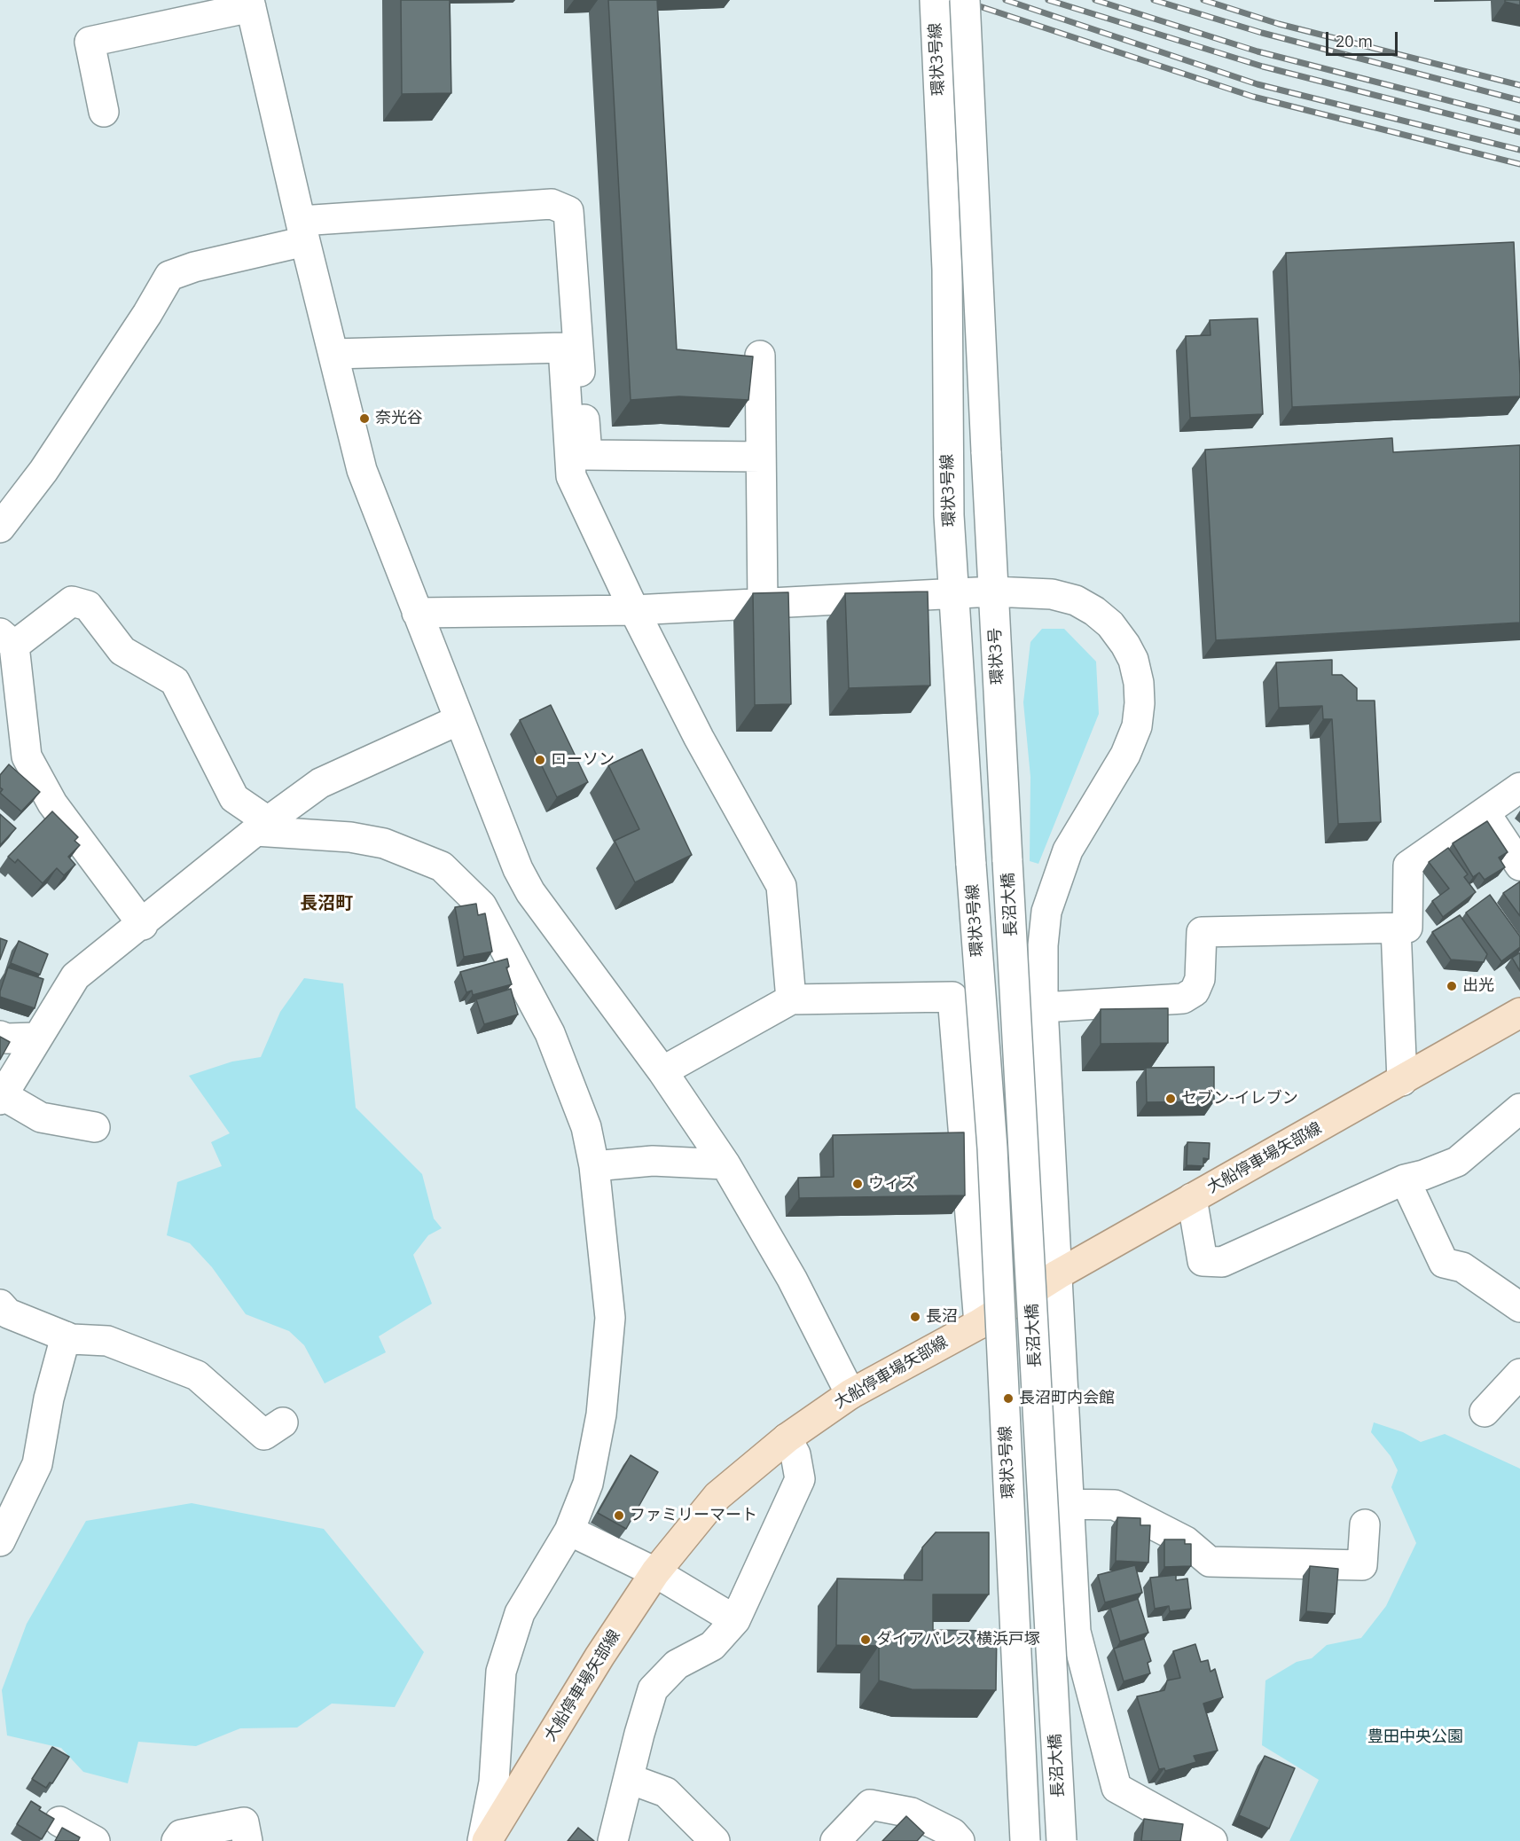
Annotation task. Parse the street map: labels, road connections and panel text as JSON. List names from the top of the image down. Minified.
{"streets":{"main road":["大船停車場矢部線"],"street":["環状3号線","環状3号","長沼大橋"]},"crossings":[["環状3号線","環状3号"],["環状3号","長沼大橋"]],"districts":["長沼町"],"parks":["豊田中央公園"],"places":["奈光谷","ローソン","出光","セブン-イレブン","ウィズ","長沼","長沼町内会館","ファミリーマート","ダイアパレス 横浜戸塚"],"scale_bar":"20 m"}
